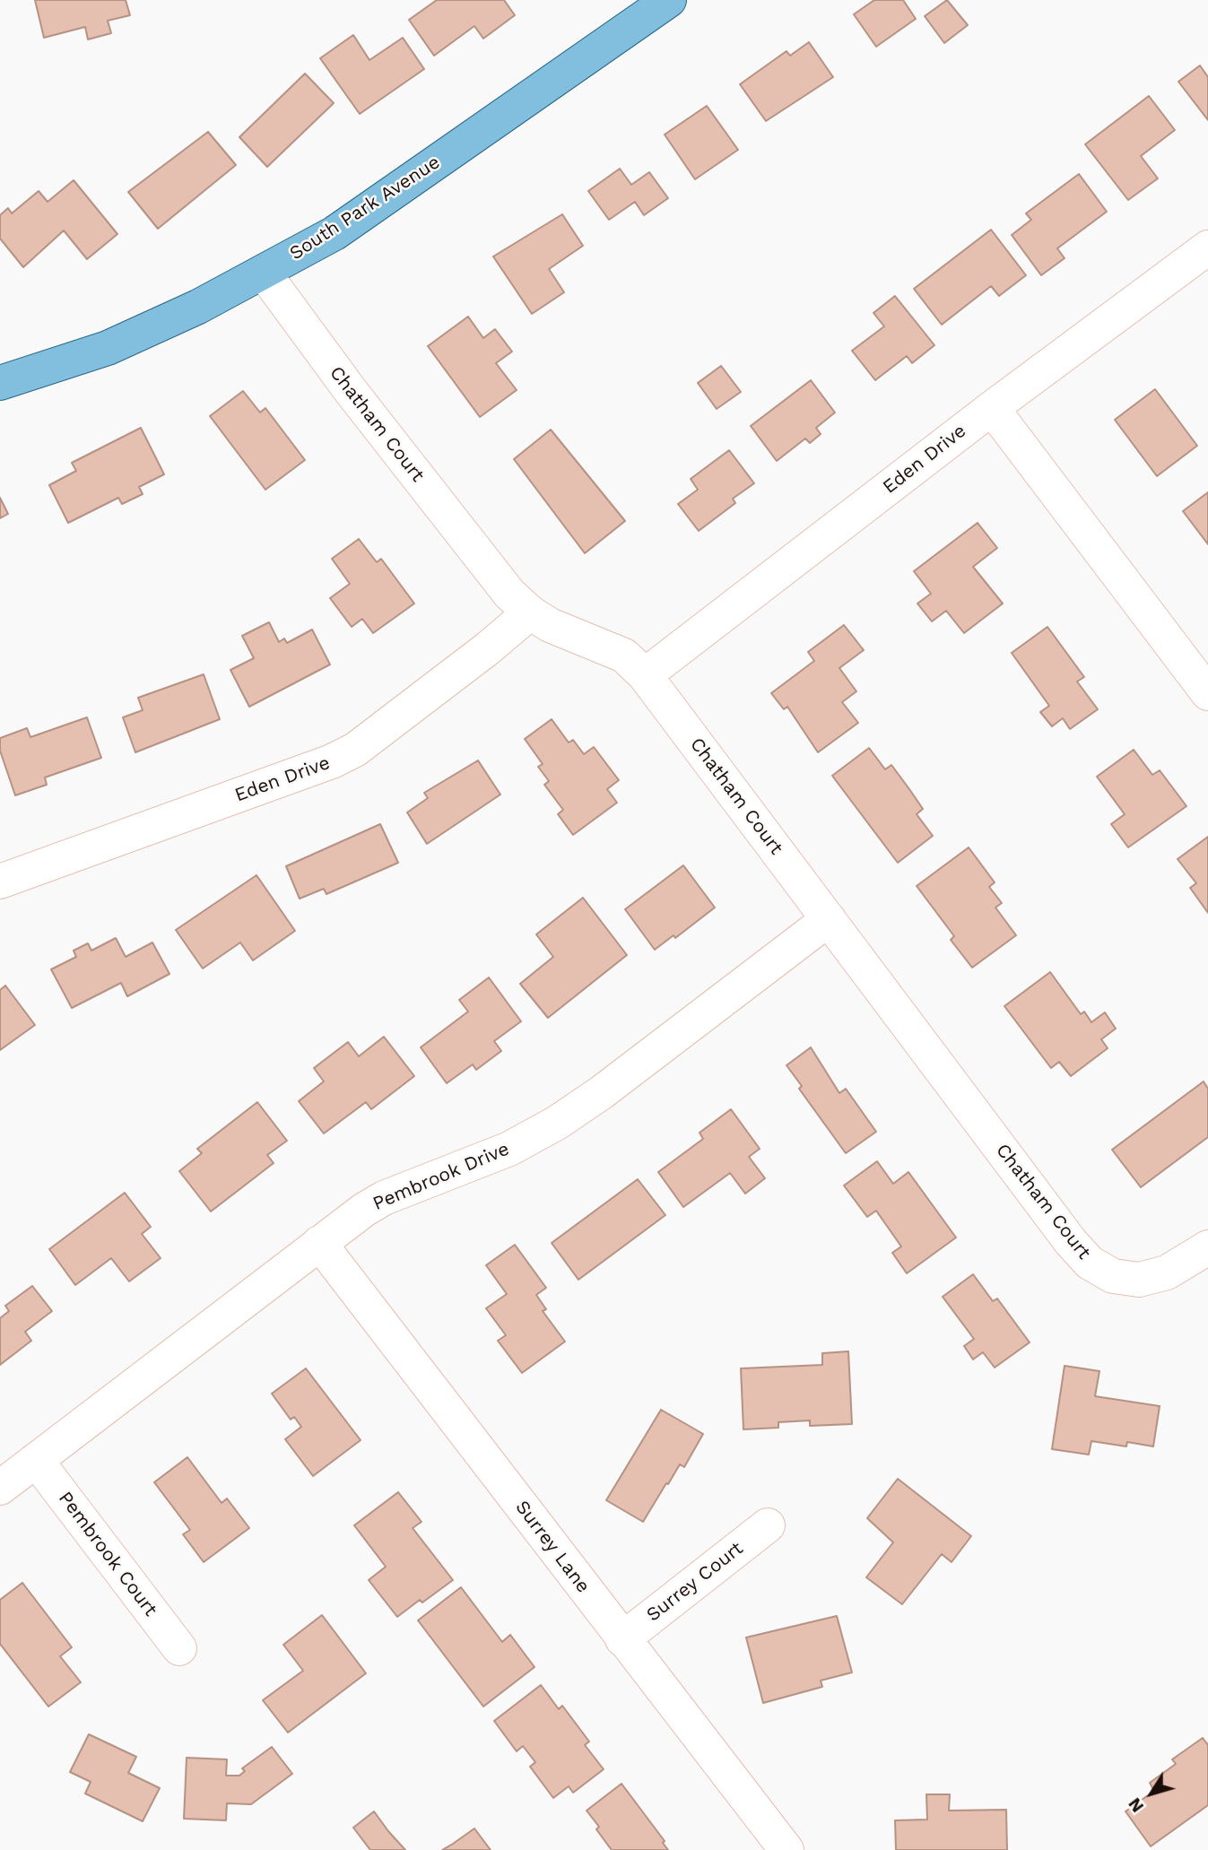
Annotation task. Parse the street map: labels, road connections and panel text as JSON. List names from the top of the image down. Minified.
{"streets":{"main road":["South Park Avenue"],"street":["Chatham Court","Eden Drive","Pembrook Drive","Surrey Lane","Pembrook Court","Surrey Court"]},"crossings":[["South Park Avenue","Chatham Court"],["Chatham Court","Eden Drive"],["Chatham Court","Pembrook Drive"],["Pembrook Drive","Surrey Lane"],["Pembrook Drive","Pembrook Court"],["Surrey Lane","Surrey Court"]],"north":"bottom left"}
